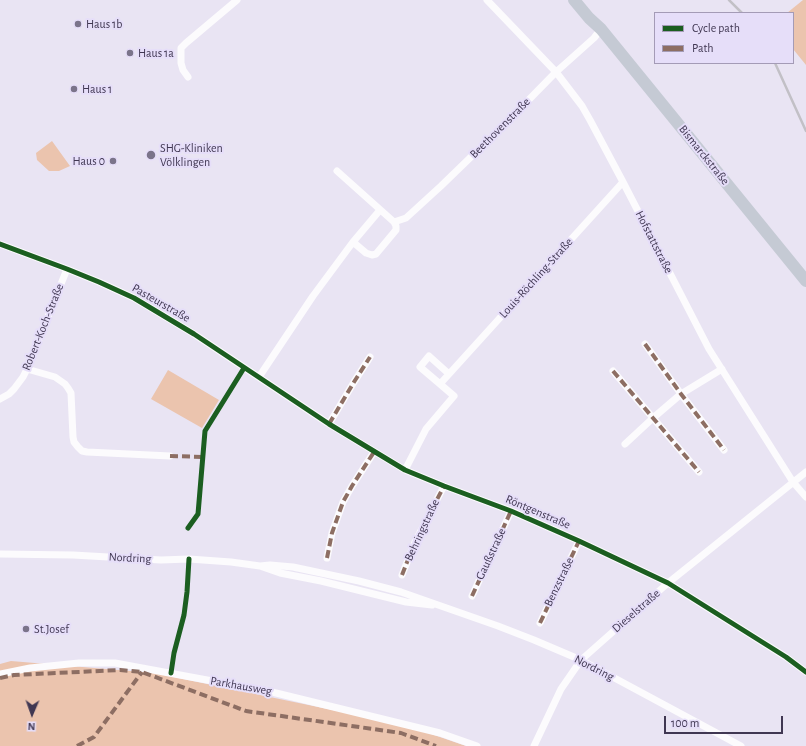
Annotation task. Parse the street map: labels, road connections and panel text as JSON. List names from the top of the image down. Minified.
{"streets":{"main road":["Bismarckstraße"],"street":["Beethovenstraße","Hofstattstraße","Louis-Röchling-Straße","Pasteurstraße","Robert-Koch-Straße","Röntgenstraße","Behringstraße","Gaußstraße","Nordring","Benzstraße","Dieselstraße","Parkhausweg"]},"crossings":[["Beethovenstraße","Bismarckstraße"],["Beethovenstraße","Hofstattstraße"],["Hofstattstraße","Louis-Röchling-Straße"],["Hofstattstraße","Dieselstraße"],["Pasteurstraße","Robert-Koch-Straße"],["Pasteurstraße","Röntgenstraße"],["Röntgenstraße","Behringstraße"],["Röntgenstraße","Gaußstraße"],["Röntgenstraße","Benzstraße"],["Röntgenstraße","Dieselstraße"],["Nordring","Dieselstraße"]],"places":["Haus 1b","Haus 1a","Haus 1","SHG-Kliniken Völklingen","Haus 0","St.Josef"],"legend":["Cycle path","Path"],"scale_bar":"100 m","north":"bottom"}
